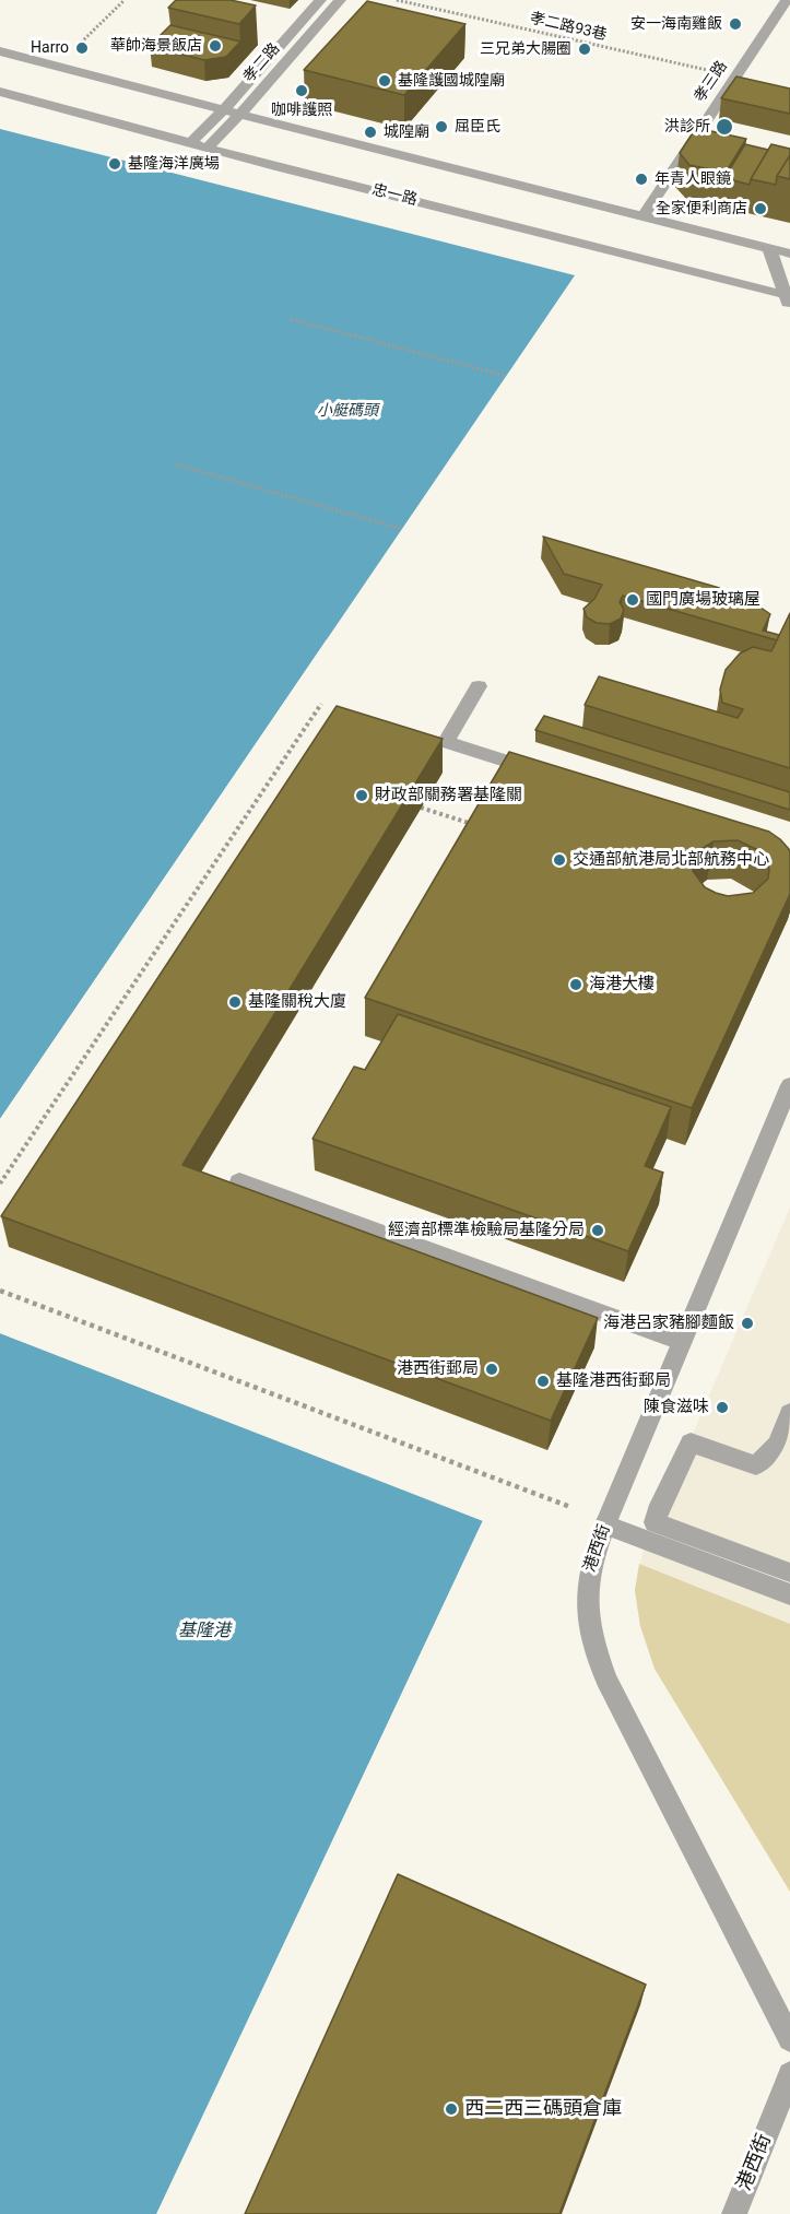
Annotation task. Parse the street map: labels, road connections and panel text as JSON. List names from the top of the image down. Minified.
{"streets":{"street":["孝二路","孝三路","忠一路","港西街"],"path":["孝二路93巷"]},"crossings":[["孝二路93巷","孝三路"],["孝二路","忠一路"]],"water":["小艇碼頭","基隆港"],"places":["安一海南雞飯","華帥海景飯店","Harro","三兄弟大腸圈","基隆護國城隍廟","咖啡護照","屈臣氏","洪診所","城隍廟","基隆海洋廣場","年青人眼鏡","全家便利商店","國門廣場玻璃屋","財政部關務署基隆關","交通部航港局北部航務中心","海港大樓","基隆關稅大廈","經濟部標準檢驗局基隆分局","海港呂家豬腳麵飯","港西街郵局","基隆港西街郵局","陳食滋味","西二西三碼頭倉庫"]}
